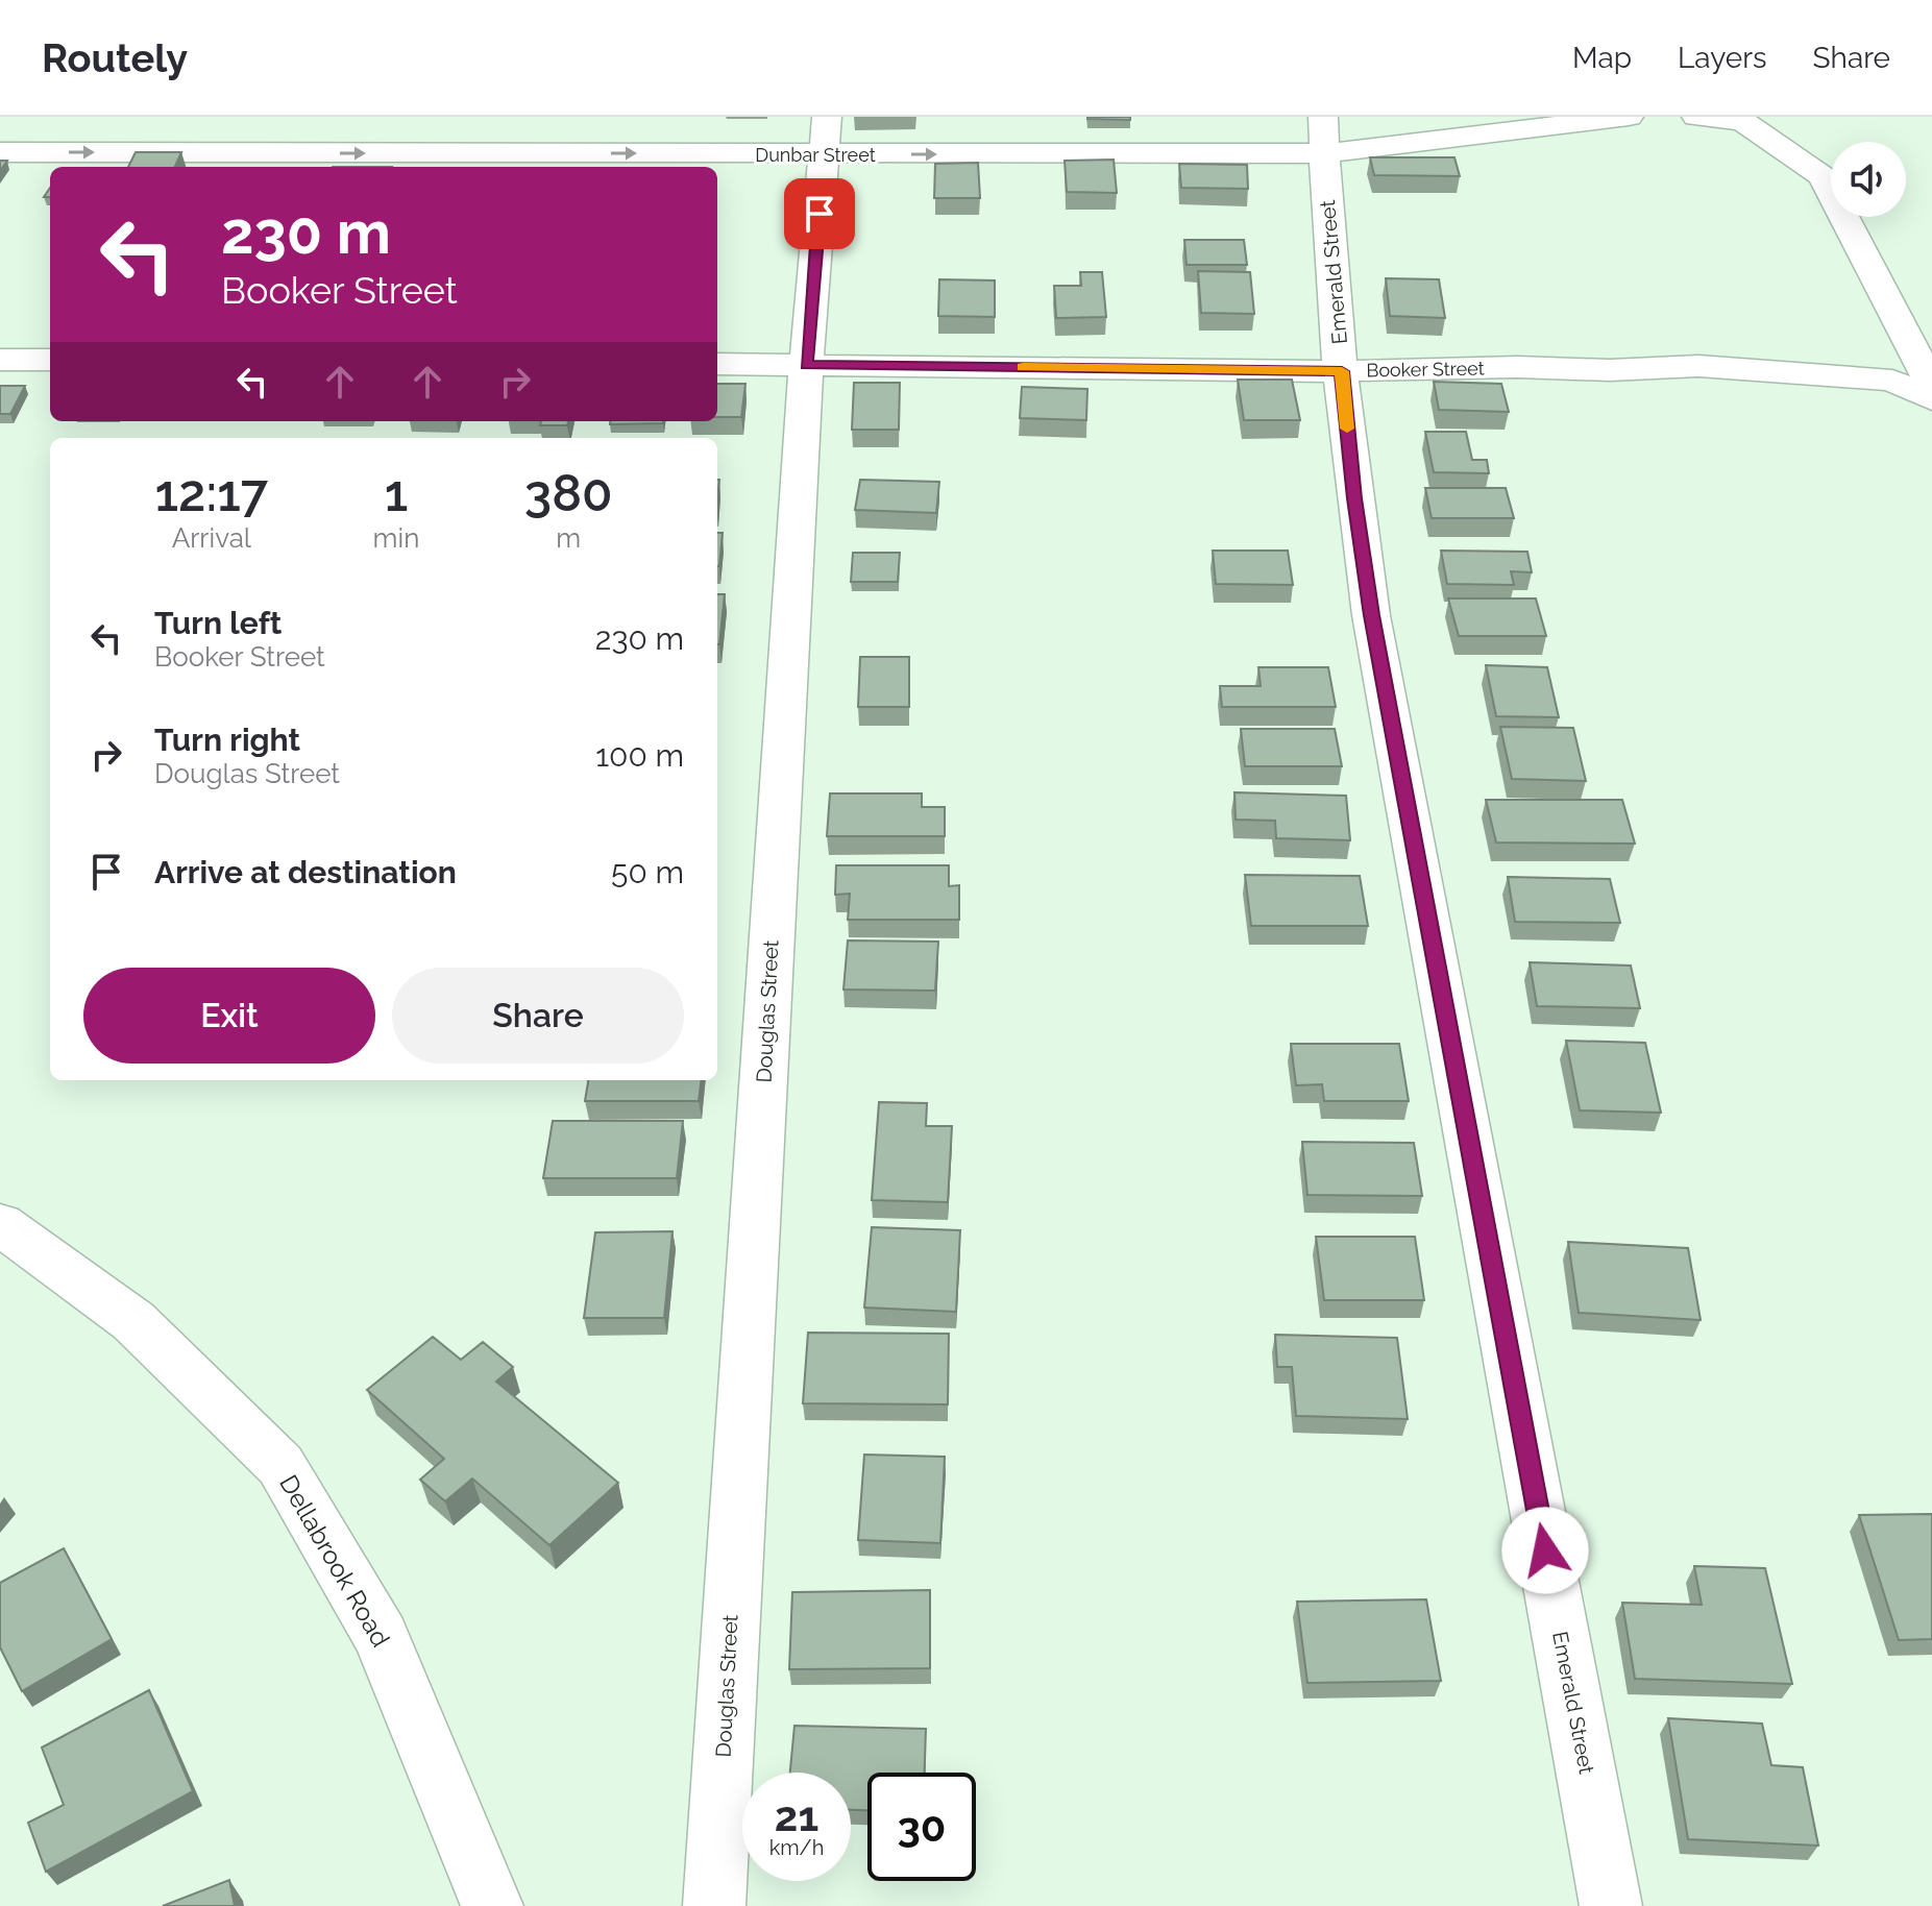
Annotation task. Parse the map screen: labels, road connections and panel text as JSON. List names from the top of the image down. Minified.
{"streets":{"street":["Dunbar Street","Emerald Street","Booker Street","Douglas Street","Dellabrook Road"]},"crossings":[["Dunbar Street","Emerald Street"],["Dunbar Street","Douglas Street"],["Emerald Street","Booker Street"],["Booker Street","Douglas Street"]],"one_way":["Dunbar Street"],"page":{"header":"Routely","nav":["Map","Layers","Share"],"turn":["230 m","Booker Street"],"eta":["12:17","Arrival","1","min","380","m"],"list":[{"name":"Turn left","note":"Booker Street","value":"230 m"},{"name":"Turn right","note":"Douglas Street","value":"100 m"},{"name":"Arrive at destination","value":"50 m"}],"buttons":["Exit","Share"],"speed":"21 km/h","limit":"30"}}
